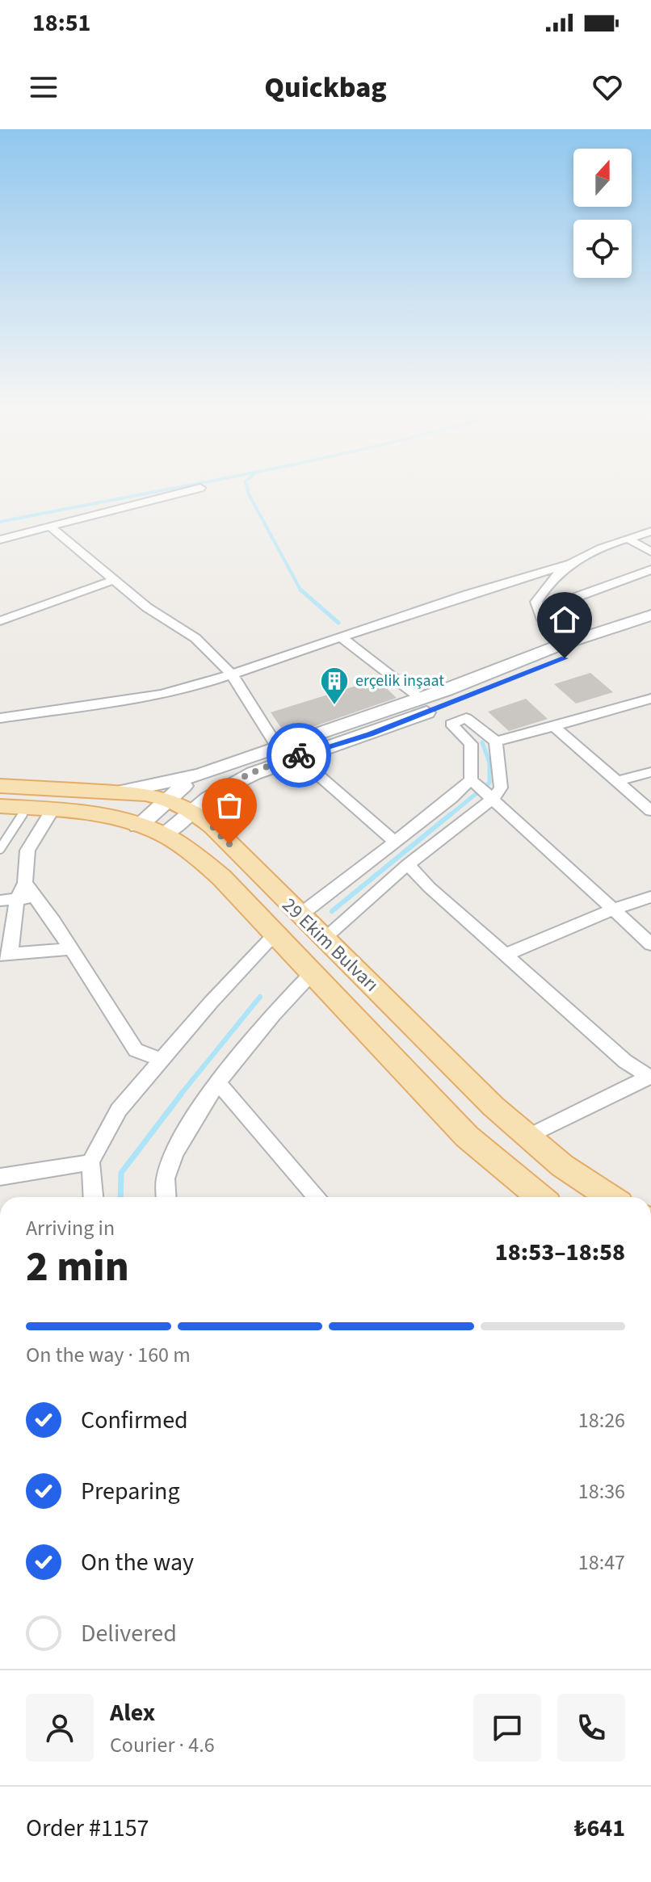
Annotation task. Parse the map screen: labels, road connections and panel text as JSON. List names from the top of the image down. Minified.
{"streets":{"main road":["29 Ekim Bulvarı"]},"places":{"building":["erçelik inşaat"]},"north":"top","page":{"status":"18:51","header":"Quickbag","heading":["2 min","Arriving in","18:53–18:58"],"panel":["Alex","Courier · 4.6","Order #1157","₺641"],"bar":"On the way · 160 m","list":[["Confirmed","18:26"],["Preparing","18:36"],["On the way","18:47"],"Delivered"]}}
